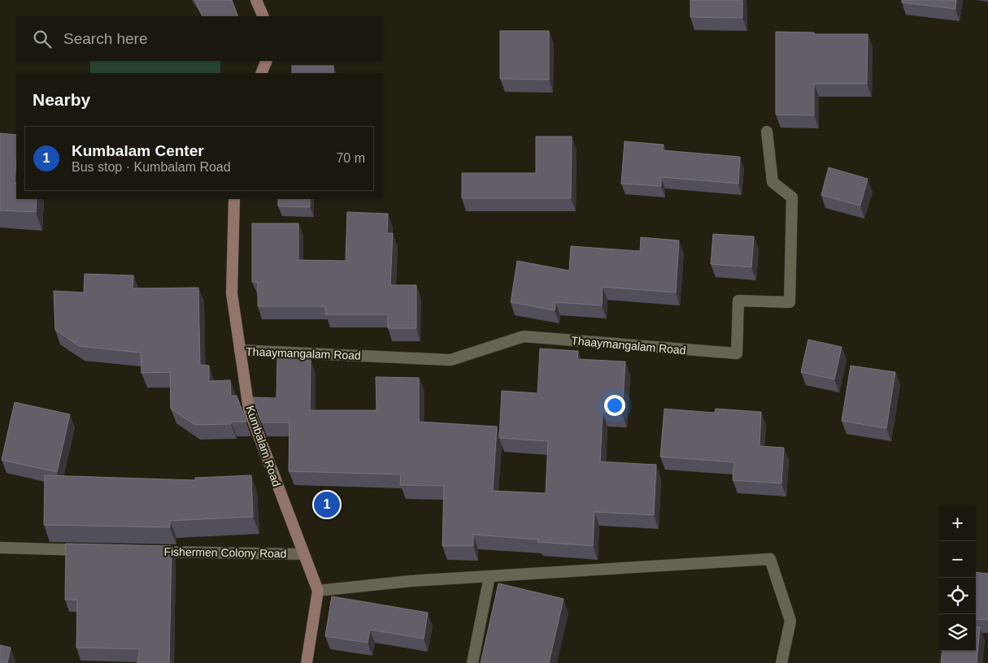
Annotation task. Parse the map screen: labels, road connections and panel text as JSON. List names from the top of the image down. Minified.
{"streets":{"main road":["Kumbalam Road"],"street":["Thaaymangalam Road","Fishermen Colony Road"]},"crossings":[["Thaaymangalam Road","Kumbalam Road"],["Kumbalam Road","Fishermen Colony Road"]],"page":{"search":"Search here","heading":"Nearby","list":[{"mark":"1","name":"Kumbalam Center","note":"Bus stop · Kumbalam Road","value":"70 m"}],"pins":"1","map_buttons":["+","−"]}}
